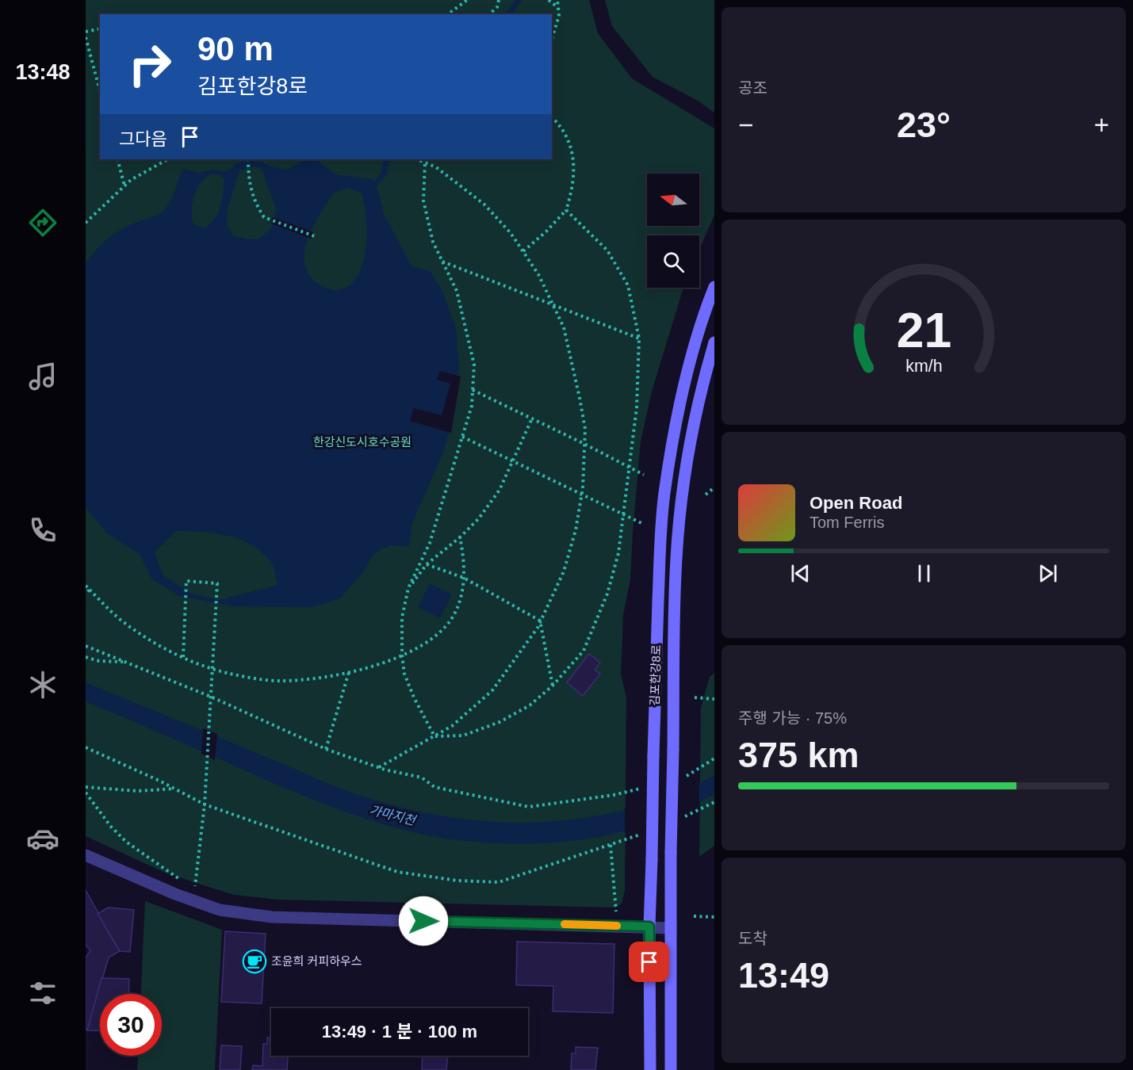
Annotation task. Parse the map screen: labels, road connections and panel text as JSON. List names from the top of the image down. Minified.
{"streets":{"street":["김포한강8로"]},"water":["가마지천"],"parks":["한강신도시호수공원"],"places":{"cafe":["조윤희 커피하우스"]},"north":"left","page":{"tabs":"13:48","tile":["공조",["주행 가능 · 75%","375 km"],["도착","13:49"]],"turn":["90 m","김포한강8로"],"heat":["−","23°","+"],"then":"그다음","song":["Open Road","Tom Ferris"],"limit":"30","trip":"13:49 · 1 분 · 100 m","gauge":["21","km/h"]}}
